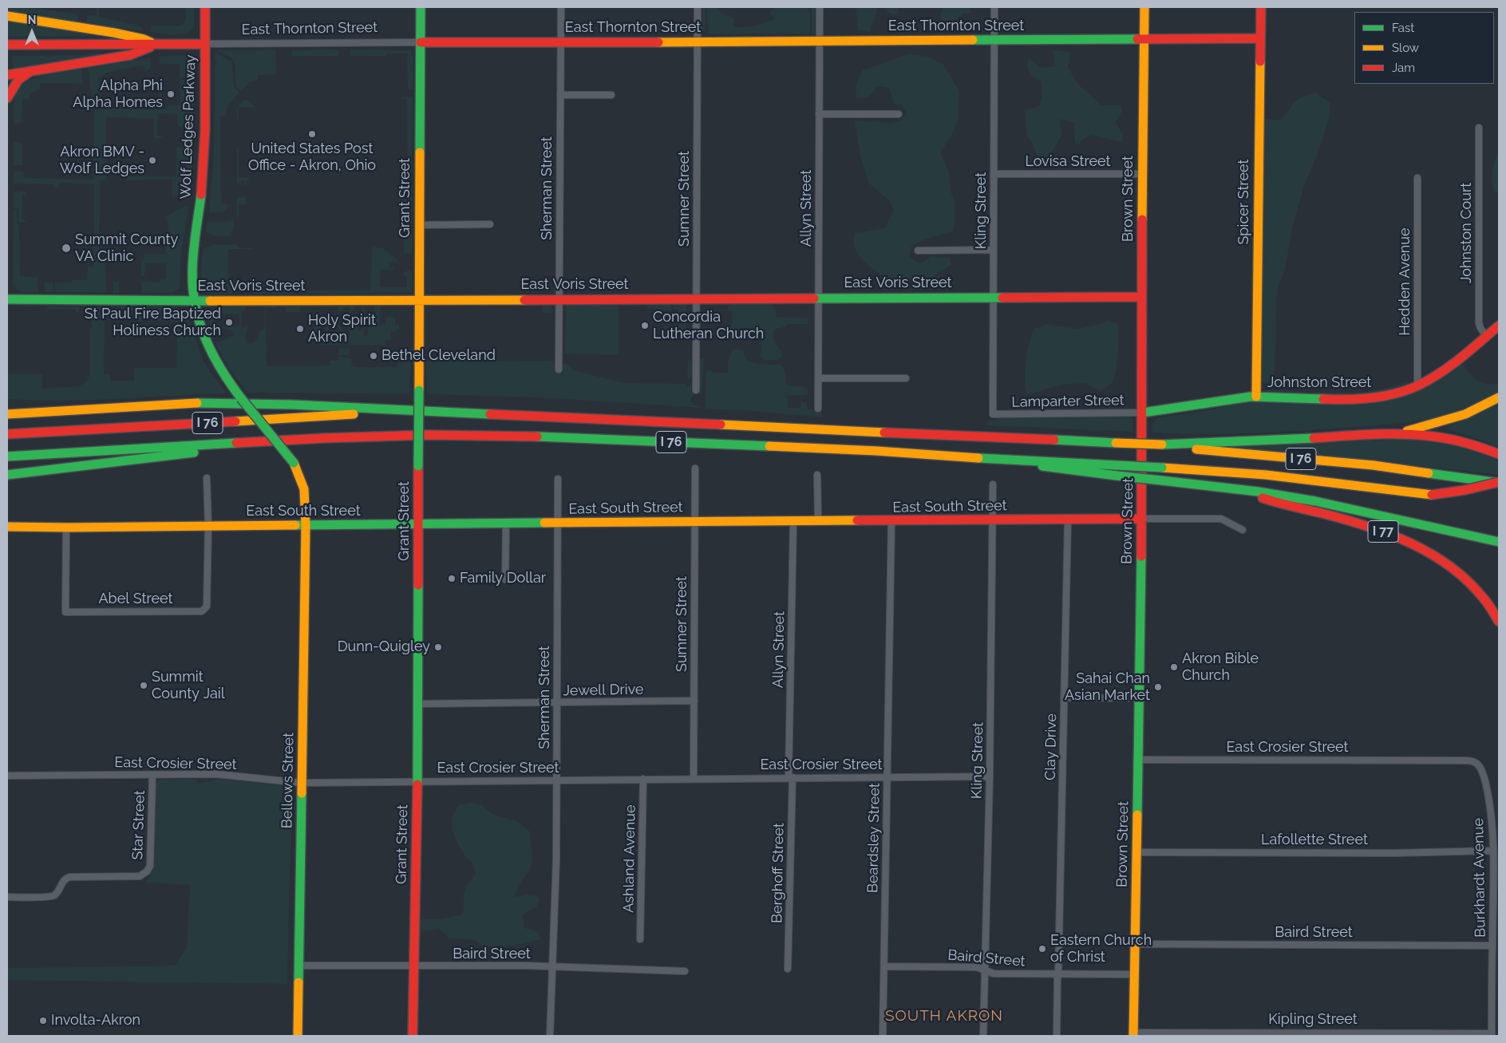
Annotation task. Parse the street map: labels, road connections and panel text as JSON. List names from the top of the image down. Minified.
{"streets":{"main road":["East Thornton Street","Wolf Ledges Parkway","Grant Street","Brown Street","Spicer Street","East Voris Street","Johnston Street","I 76","East South Street","I 77","Bellows Street"],"street":["Lovisa Street","Sherman Street","Sumner Street","Allyn Street","Kling Street","Johnston Court","Hedden Avenue","Lamparter Street","Abel Street","Jewell Drive","Clay Drive","East Crosier Street","Star Street","Beardsley Street","Lafollette Street","Ashland Avenue","Berghoff Street","Burkhardt Avenue","Baird Street","Kipling Street"]},"crossings":[["East Thornton Street","Wolf Ledges Parkway"],["East Thornton Street","Sherman Street"],["East Thornton Street","Grant Street"],["East Thornton Street","Sumner Street"],["East Thornton Street","Brown Street"],["East Thornton Street","Spicer Street"],["East Thornton Street","Allyn Street"],["East Thornton Street","Kling Street"],["Wolf Ledges Parkway","East Voris Street"],["Wolf Ledges Parkway","East South Street"],["Wolf Ledges Parkway","Bellows Street"],["Lovisa Street","Brown Street"],["Lovisa Street","Kling Street"],["Sherman Street","East Voris Street"],["Sherman Street","East South Street"],["Sherman Street","Jewell Drive"],["Sherman Street","East Crosier Street"],["Sherman Street","Baird Street"],["Grant Street","East Voris Street"],["Grant Street","East South Street"],["Grant Street","Jewell Drive"],["Grant Street","East Crosier Street"],["Grant Street","Baird Street"],["Sumner Street","East Voris Street"],["Sumner Street","East South Street"],["Sumner Street","Jewell Drive"],["Sumner Street","East Crosier Street"],["Brown Street","East Voris Street"],["Brown Street","Johnston Street"],["Brown Street","Lamparter Street"],["Brown Street","East South Street"],["Brown Street","East Crosier Street"],["Brown Street","Lafollette Street"],["Brown Street","Baird Street"],["Brown Street","Kipling Street"],["Spicer Street","Johnston Street"],["Allyn Street","East Voris Street"],["Allyn Street","East South Street"],["Allyn Street","East Crosier Street"],["Allyn Street","Berghoff Street"],["Kling Street","East Voris Street"],["Kling Street","Lamparter Street"],["Kling Street","East South Street"],["Kling Street","East Crosier Street"],["Kling Street","Baird Street"],["Johnston Court","Johnston Street"],["Hedden Avenue","Johnston Street"],["Johnston Street","Lamparter Street"],["I 76","I 77"],["East South Street","Abel Street"],["East South Street","Clay Drive"],["East South Street","Bellows Street"],["East South Street","Beardsley Street"],["Clay Drive","Baird Street"],["East Crosier Street","Bellows Street"],["East Crosier Street","Star Street"],["East Crosier Street","Beardsley Street"],["East Crosier Street","Ashland Avenue"],["East Crosier Street","Berghoff Street"],["East Crosier Street","Burkhardt Avenue"],["Bellows Street","Baird Street"],["Beardsley Street","Baird Street"],["Lafollette Street","Burkhardt Avenue"],["Burkhardt Avenue","Baird Street"],["Burkhardt Avenue","Kipling Street"]],"districts":["SOUTH AKRON"],"places":["Alpha Phi Alpha Homes","United States Post Office - Akron, Ohio","Akron BMV - Wolf Ledges","Summit County VA Clinic","St Paul Fire Baptized Holiness Church","Concordia Lutheran Church","Holy Spirit Akron","Bethel Cleveland","Family Dollar","Dunn-Quigley","Akron Bible Church","Summit County Jail","Sahai Chan Asian Market","Eastern Church of Christ","Involta-Akron"],"legend":["Fast","Slow","Jam"],"north":"top"}
